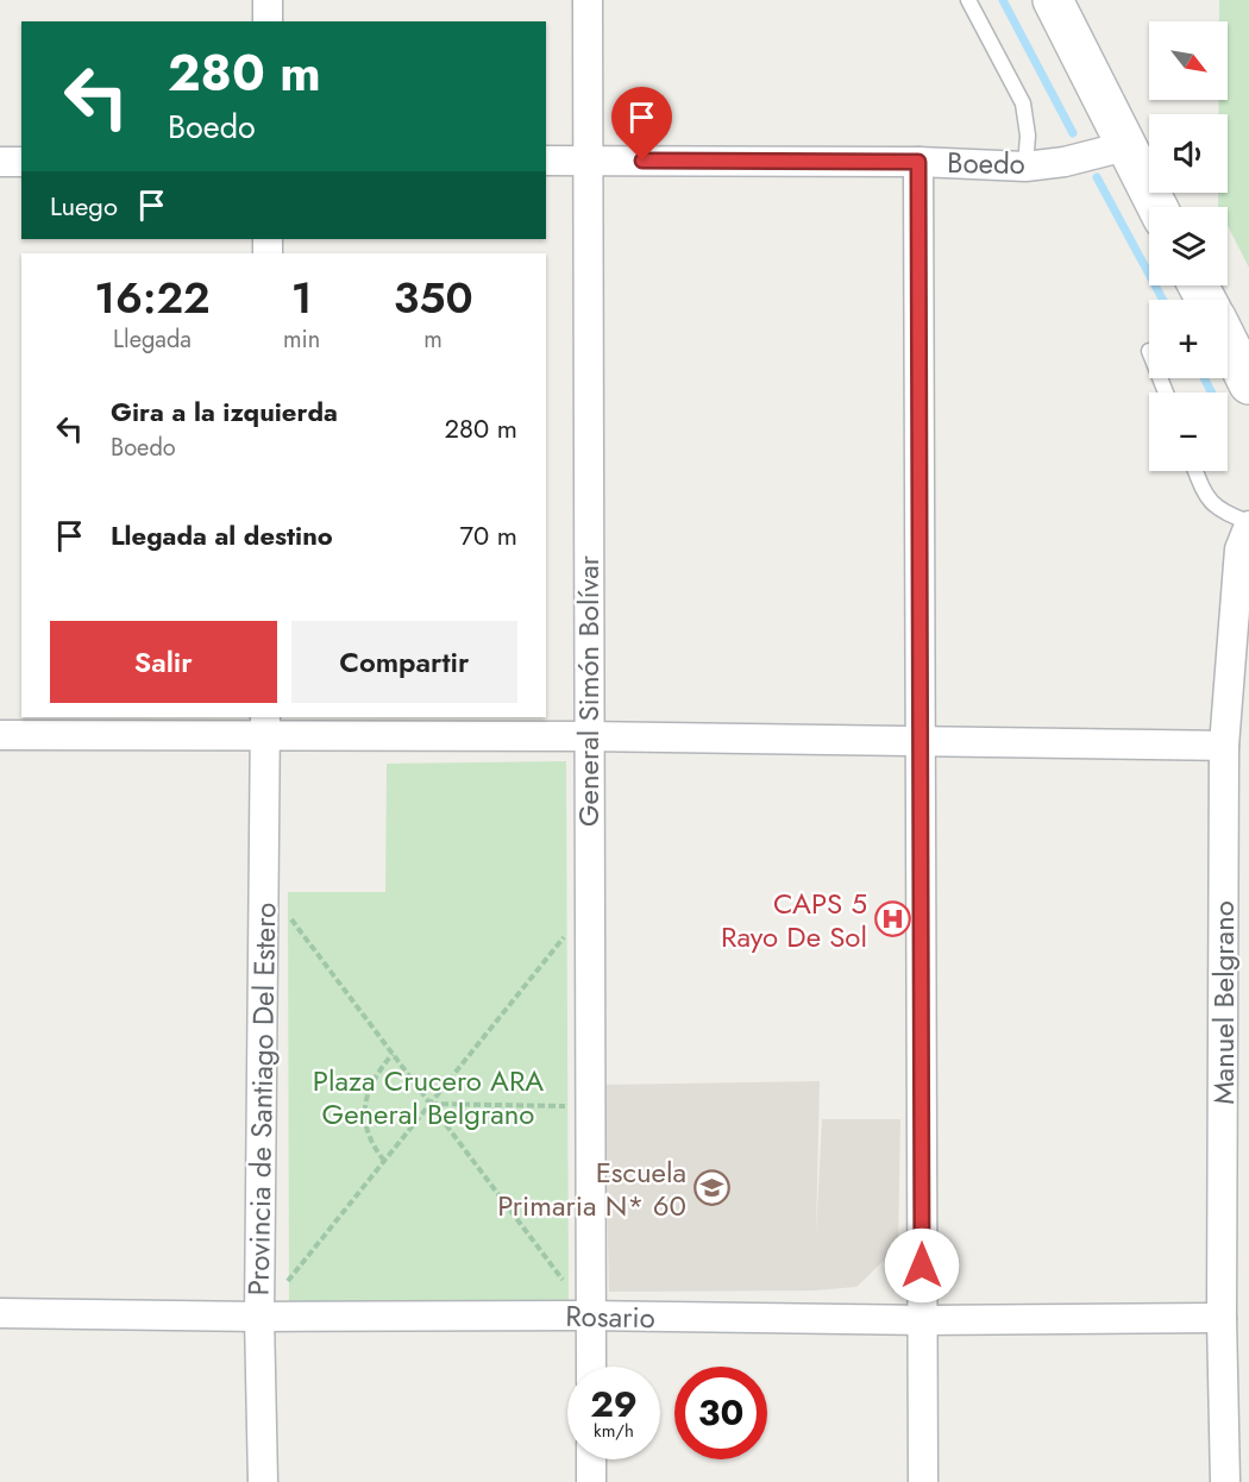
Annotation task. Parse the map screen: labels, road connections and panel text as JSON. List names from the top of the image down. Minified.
{"streets":{"street":["Boedo","General Simón Bolívar","Manuel Belgrano","Provincia de Santiago Del Estero","Rosario"]},"crossings":[["Boedo","General Simón Bolívar"],["General Simón Bolívar","Rosario"],["Manuel Belgrano","Rosario"],["Provincia de Santiago Del Estero","Rosario"]],"parks":["Plaza Crucero ARA General Belgrano"],"places":{"hospital":["CAPS 5 Rayo De Sol"],"school or university":["Escuela Primaria N* 60"]},"north":"bottom right","page":{"map_buttons":["+","−"],"turn":["280 m","Boedo"],"then":"Luego","eta":["16:22","Llegada","1","min","350","m"],"list":[{"name":"Gira a la izquierda","note":"Boedo","value":"280 m"},{"name":"Llegada al destino","value":"70 m"}],"buttons":["Salir","Compartir"],"speed":"29 km/h","limit":"30"}}
